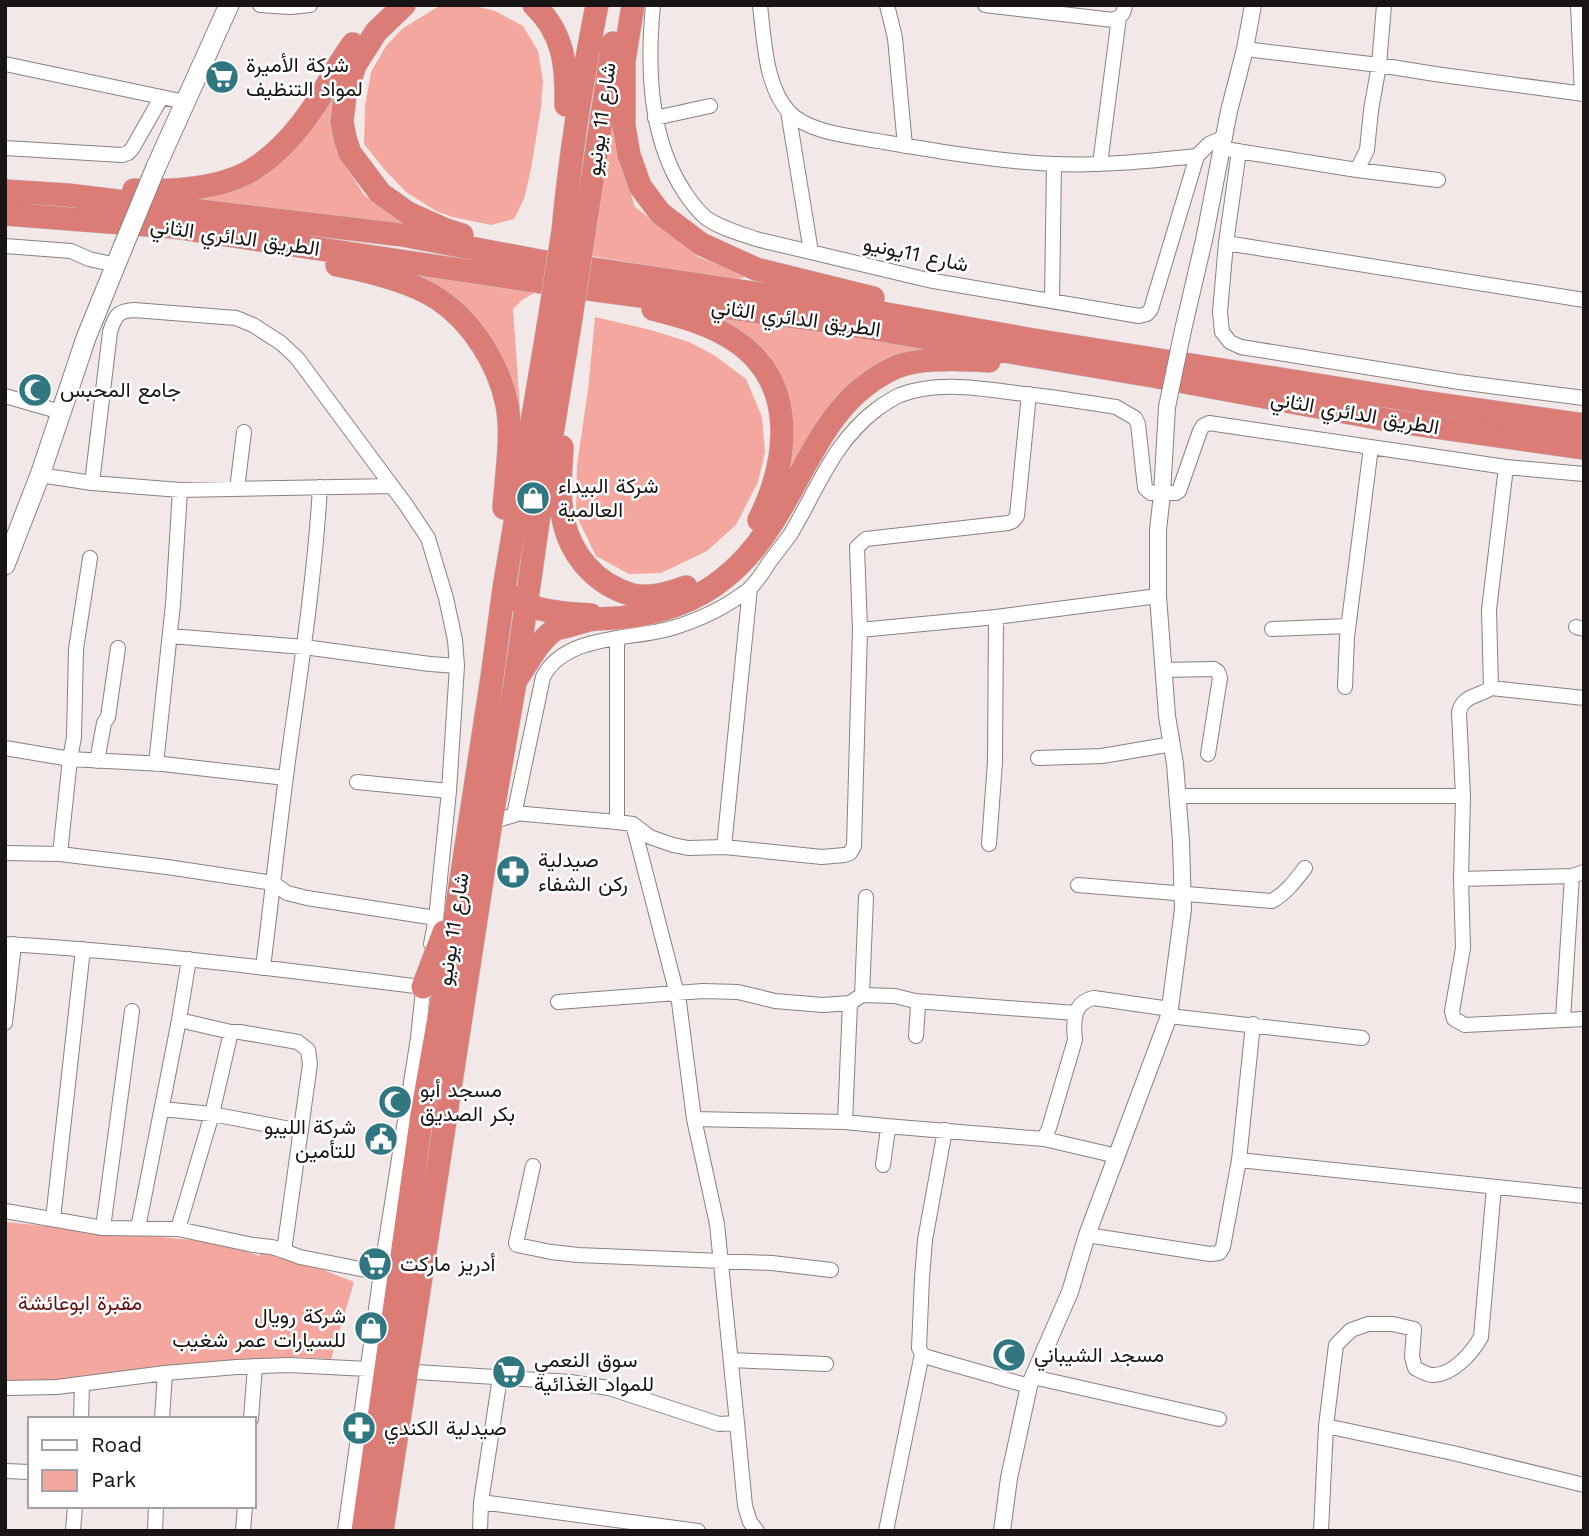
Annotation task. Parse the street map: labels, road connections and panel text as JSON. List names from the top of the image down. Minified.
{"streets":{"highway":["شارع 11 يونيو","الطريق الدائري الثاني"],"street":["شارع 11يونيو"]},"parks":["مقبرة ابوعائشة"],"places":{"supermarket":["شركة الأميرة لمواد التنظيف","أدريز ماركت","سوق النعمي للمواد الغذائية"],"mosque":["جامع المحبس","مسجد أبو بكر الصديق","مسجد الشيباني"],"shop":["شركة البيداء العالمية","شركة رويال للسيارات عمر شغيب"],"pharmacy":["صيدلية ركن الشفاء","صيدلية الكندي"],"public building":["شركة الليبو للتأمين"]},"legend":["Road","Park"]}
